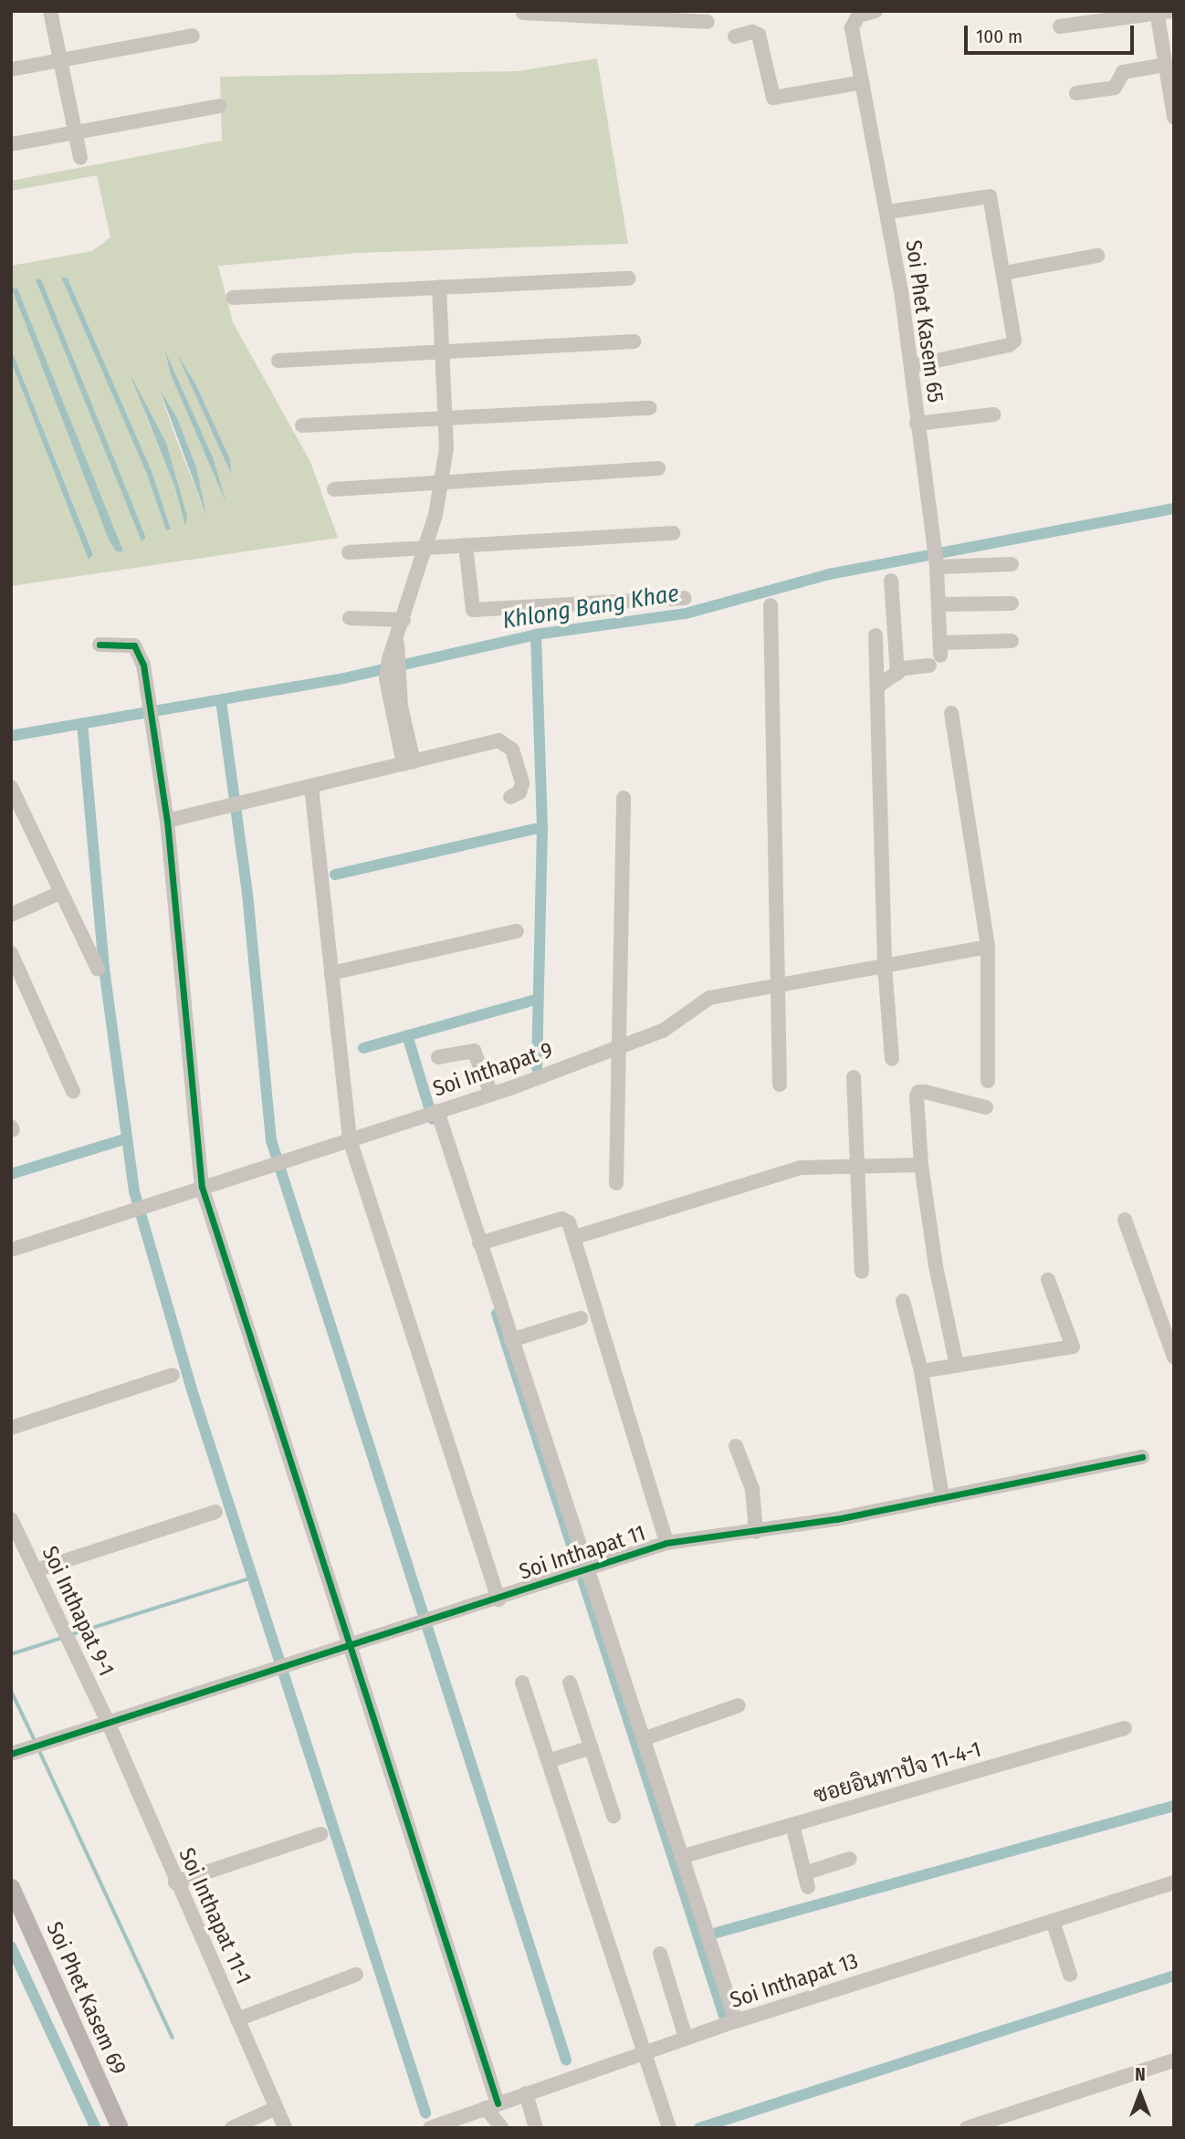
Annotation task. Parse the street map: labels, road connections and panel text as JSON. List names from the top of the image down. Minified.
{"streets":{"main road":["Soi Phet Kasem 69"],"street":["Soi Phet Kasem 65","Soi Inthapat 9","Soi Inthapat 11","Soi Inthapat 9-1","ซอยอินทาปัจ 11-4-1","Soi Inthapat 11-1","Soi Inthapat 13"]},"crossings":[["Soi Inthapat 11","Soi Inthapat 9-1"],["Soi Inthapat 11","Soi Inthapat 11-1"],["Soi Inthapat 9-1","Soi Inthapat 11-1"]],"water":["Khlong Bang Khae"],"scale_bar":"100 m","north":"top"}
